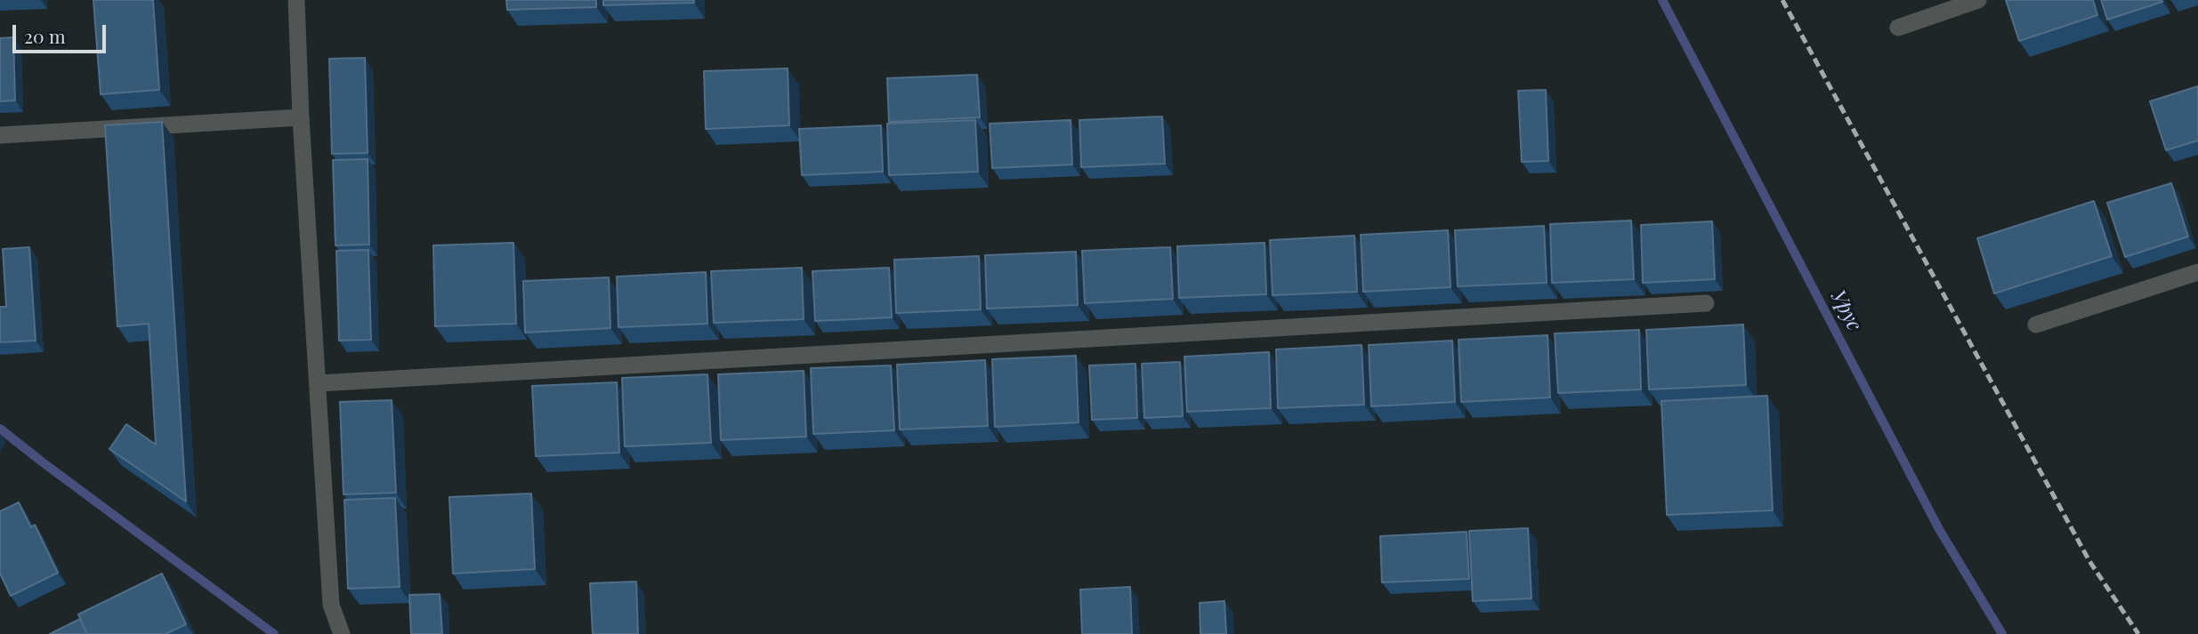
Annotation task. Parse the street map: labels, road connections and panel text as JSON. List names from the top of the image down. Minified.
{"water":["Урус"],"scale_bar":"20 m"}
